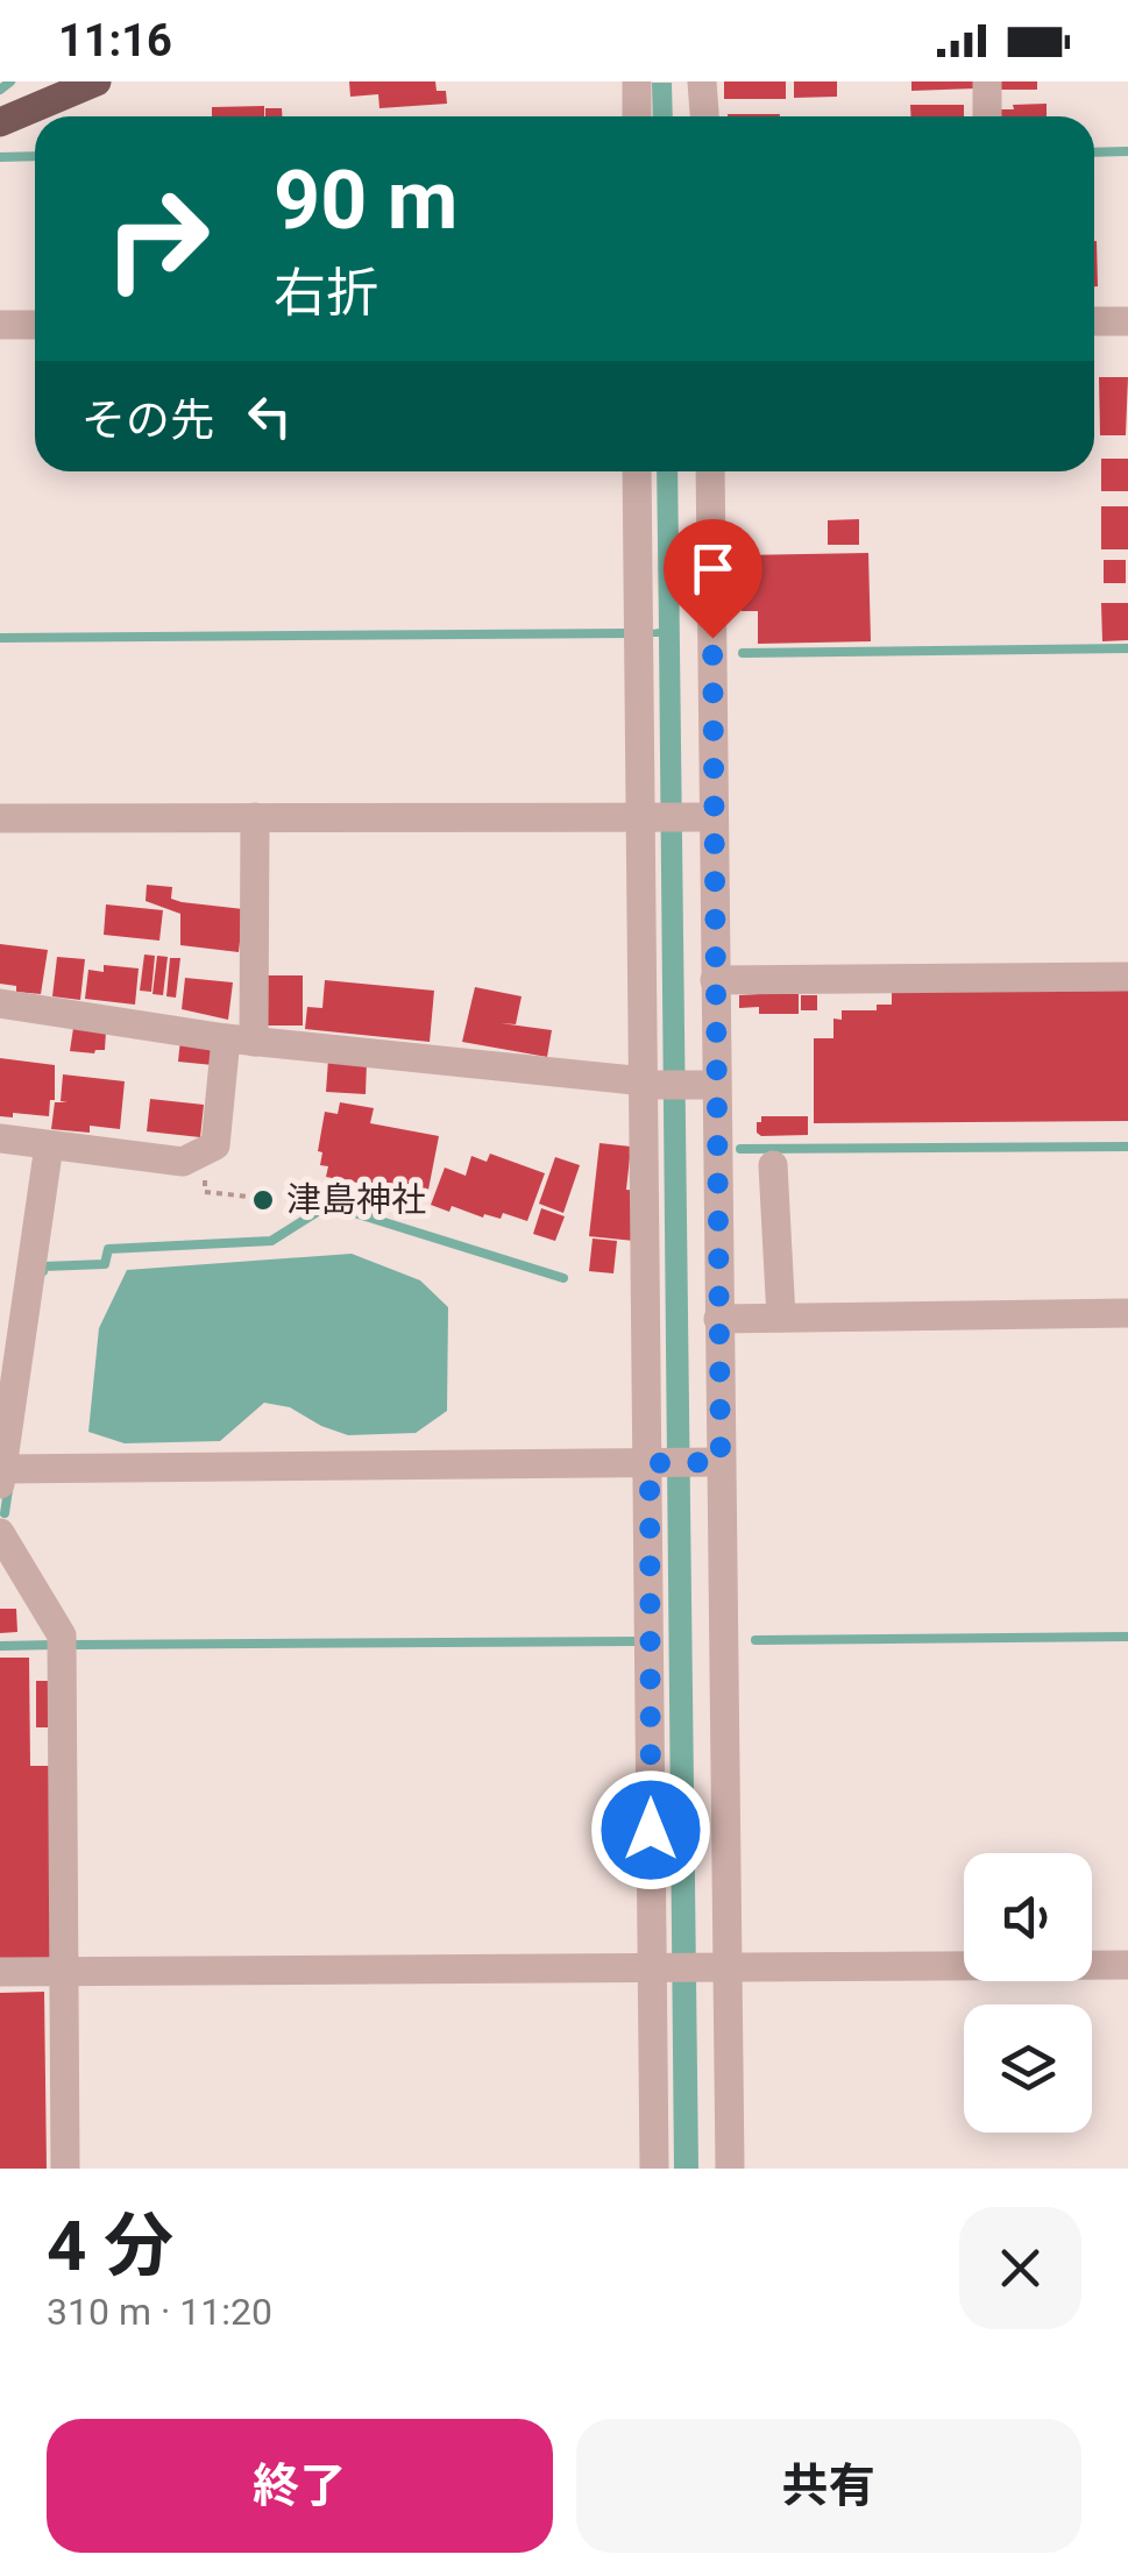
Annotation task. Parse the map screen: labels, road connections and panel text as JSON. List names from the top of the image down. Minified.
{"places":["津島神社"],"page":{"status":"11:16","turn":["90 m","右折"],"then":"その先","heading":["4 分","310 m · 11:20"],"buttons":["終了","共有"]}}
